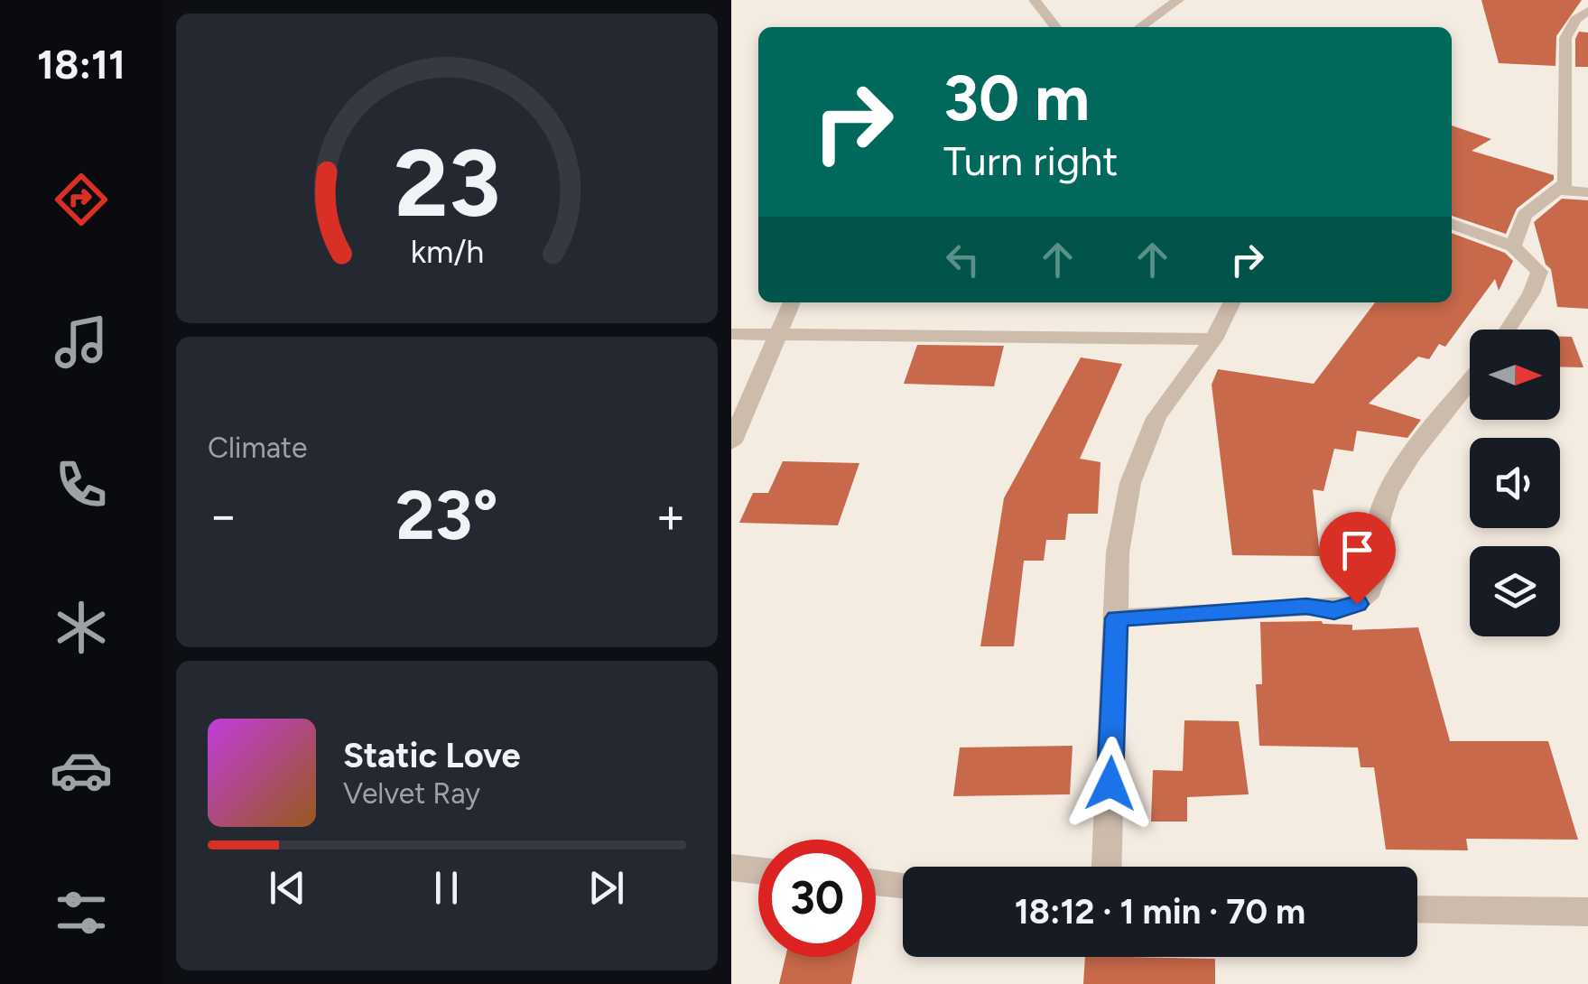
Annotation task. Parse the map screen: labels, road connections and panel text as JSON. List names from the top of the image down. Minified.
{"north":"right","page":{"tabs":"18:11","turn":["30 m","Turn right"],"tile":"Climate","heat":["−","23°","+"],"song":["Static Love","Velvet Ray"],"limit":"30","trip":"18:12 · 1 min · 70 m","gauge":["23","km/h"]}}
